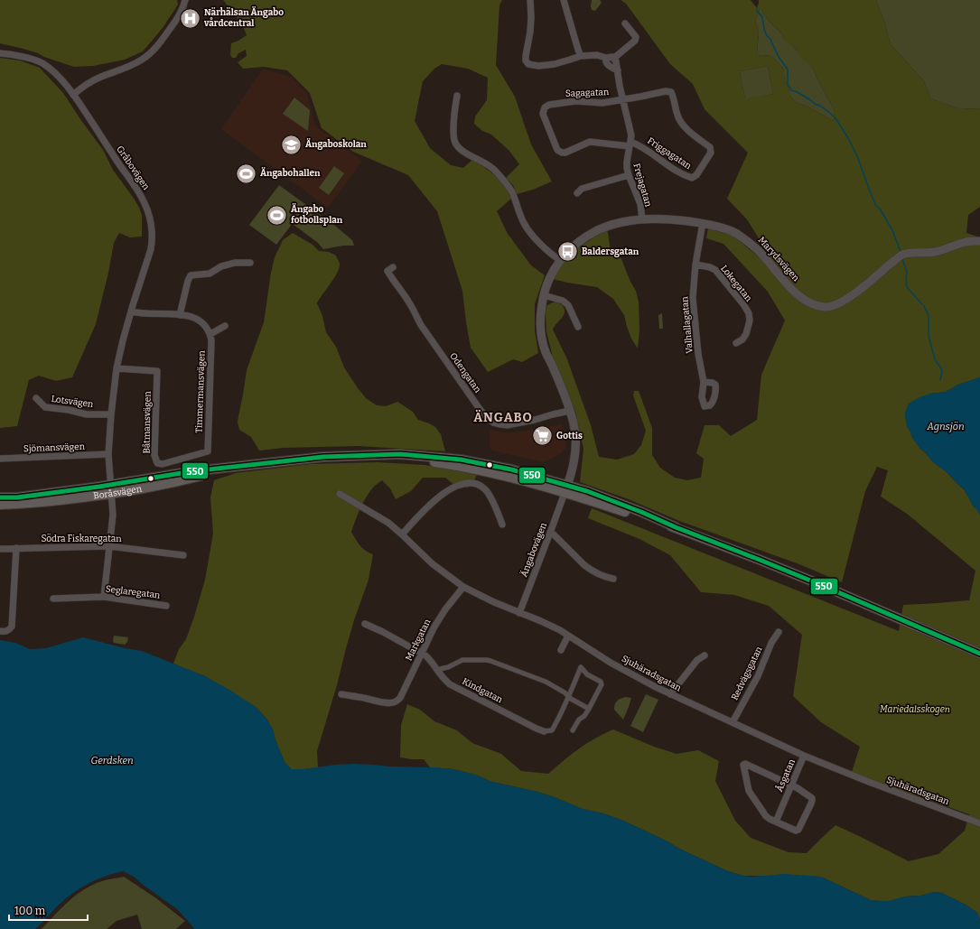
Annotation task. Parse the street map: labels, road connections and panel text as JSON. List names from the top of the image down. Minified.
{"streets":{"main road":["Boråsvägen"],"street":["Sagagatan","Friggagatan","Gråbovägen","Frejagatan","Marydsvägen","Lokegatan","Valhallagatan","Odengatan","Timmermansvägen","Lotsvägen","Båtmansvägen","Sjömansvägen","Södra Fiskaregatan","Ängabovägen","Seglaregatan","Markgatan","Sjuhäradsgatan","Redvägsgatan","Kindgatan","Åsgatan"]},"crossings":[["Sagagatan","Friggagatan"],["Sagagatan","Frejagatan"],["Friggagatan","Frejagatan"],["Gråbovägen","Lotsvägen"],["Gråbovägen","Båtmansvägen"],["Gråbovägen","Sjömansvägen"],["Gråbovägen","Boråsvägen"],["Gråbovägen","Södra Fiskaregatan"],["Gråbovägen","Seglaregatan"],["Frejagatan","Marydsvägen"],["Marydsvägen","Valhallagatan"],["Marydsvägen","Odengatan"],["Marydsvägen","Boråsvägen"],["Marydsvägen","Ängabovägen"],["Lokegatan","Valhallagatan"],["Timmermansvägen","Båtmansvägen"],["Boråsvägen","Ängabovägen"],["Ängabovägen","Sjuhäradsgatan"],["Markgatan","Sjuhäradsgatan"],["Markgatan","Kindgatan"],["Sjuhäradsgatan","Redvägsgatan"],["Sjuhäradsgatan","Åsgatan"]],"districts":["ÄNGABO"],"water":["Agnsjön","Gerdsken"],"parks":["Mariedalsskogen"],"places":{"hospital":["Närhälsan Ängabo vårdcentral"],"school or university":["Ängaboskolan"],"sports":["Ängabohallen","Ängabo fotbollsplan"],"bus stop":["Baldersgatan"],"supermarket":["Gottis"]},"lines":["transit line 550"],"scale_bar":"100 m"}
